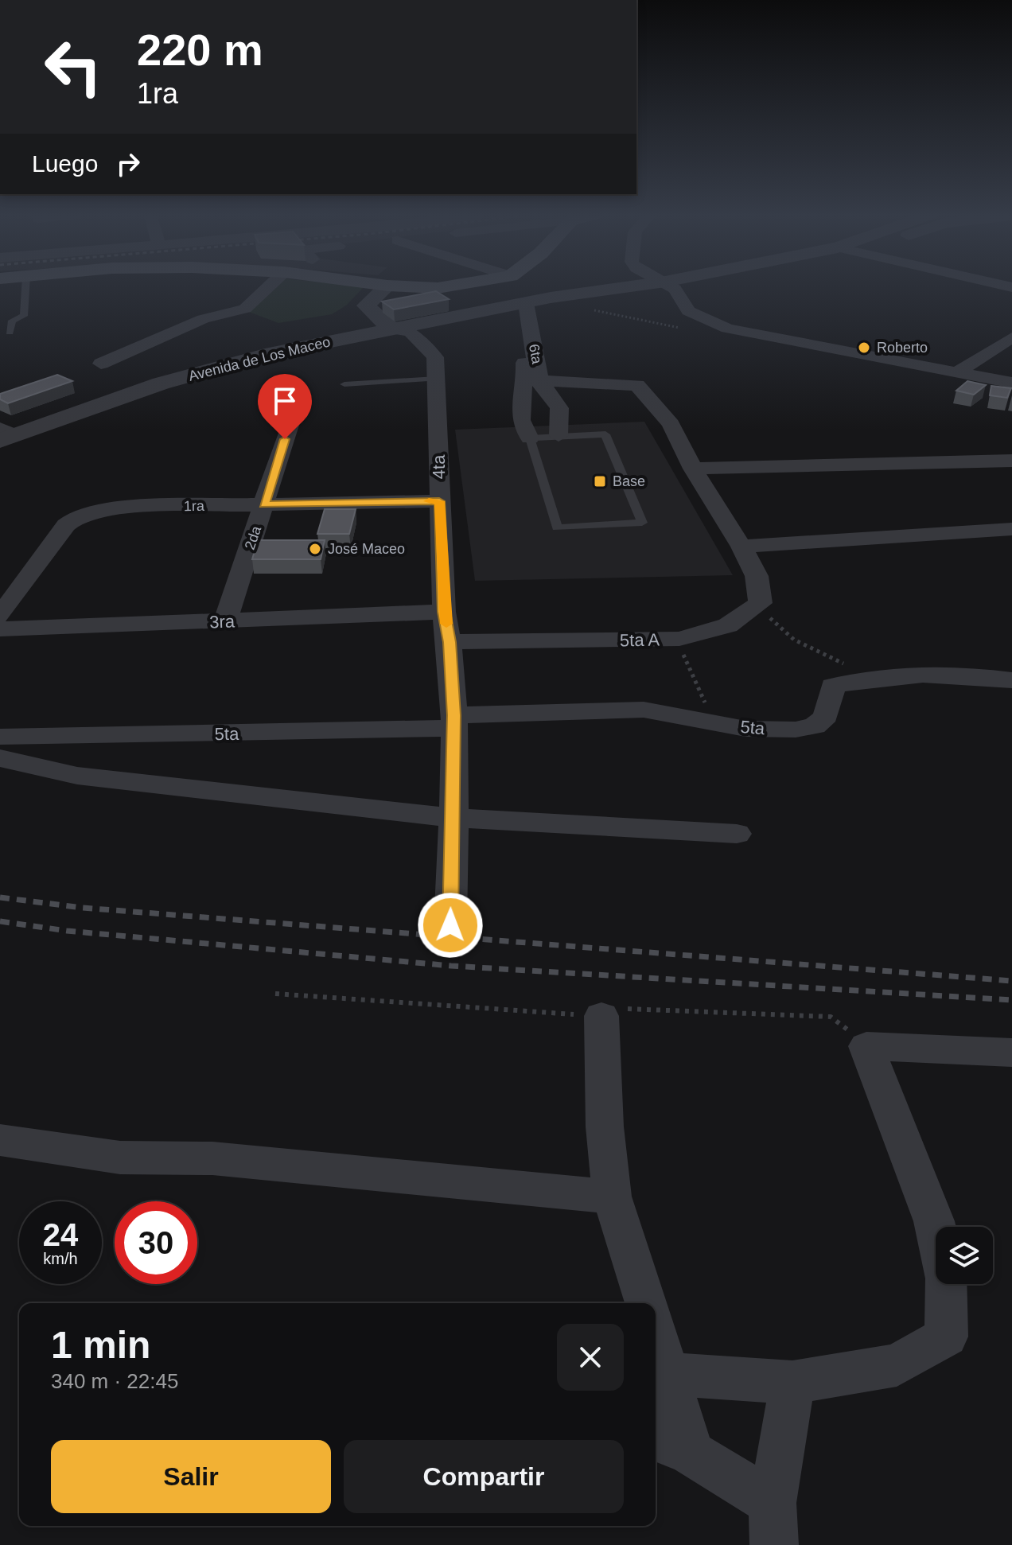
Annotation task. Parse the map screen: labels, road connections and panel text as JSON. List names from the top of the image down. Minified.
{"streets":{"street":["6ta","Avenida de Los Maceo","4ta","1ra","2da","3ra","5ta A","5ta"]},"crossings":[["6ta","Avenida de Los Maceo"],["Avenida de Los Maceo","4ta"],["4ta","1ra"],["4ta","3ra"],["4ta","5ta A"],["4ta","5ta"],["1ra","2da"],["2da","3ra"]],"places":{"other":["Roberto","José Maceo"],"transit":["Base"]},"page":{"turn":["220 m","1ra"],"then":"Luego","speed":"24 km/h","limit":"30","heading":["1 min","340 m · 22:45"],"buttons":["Salir","Compartir"]}}
